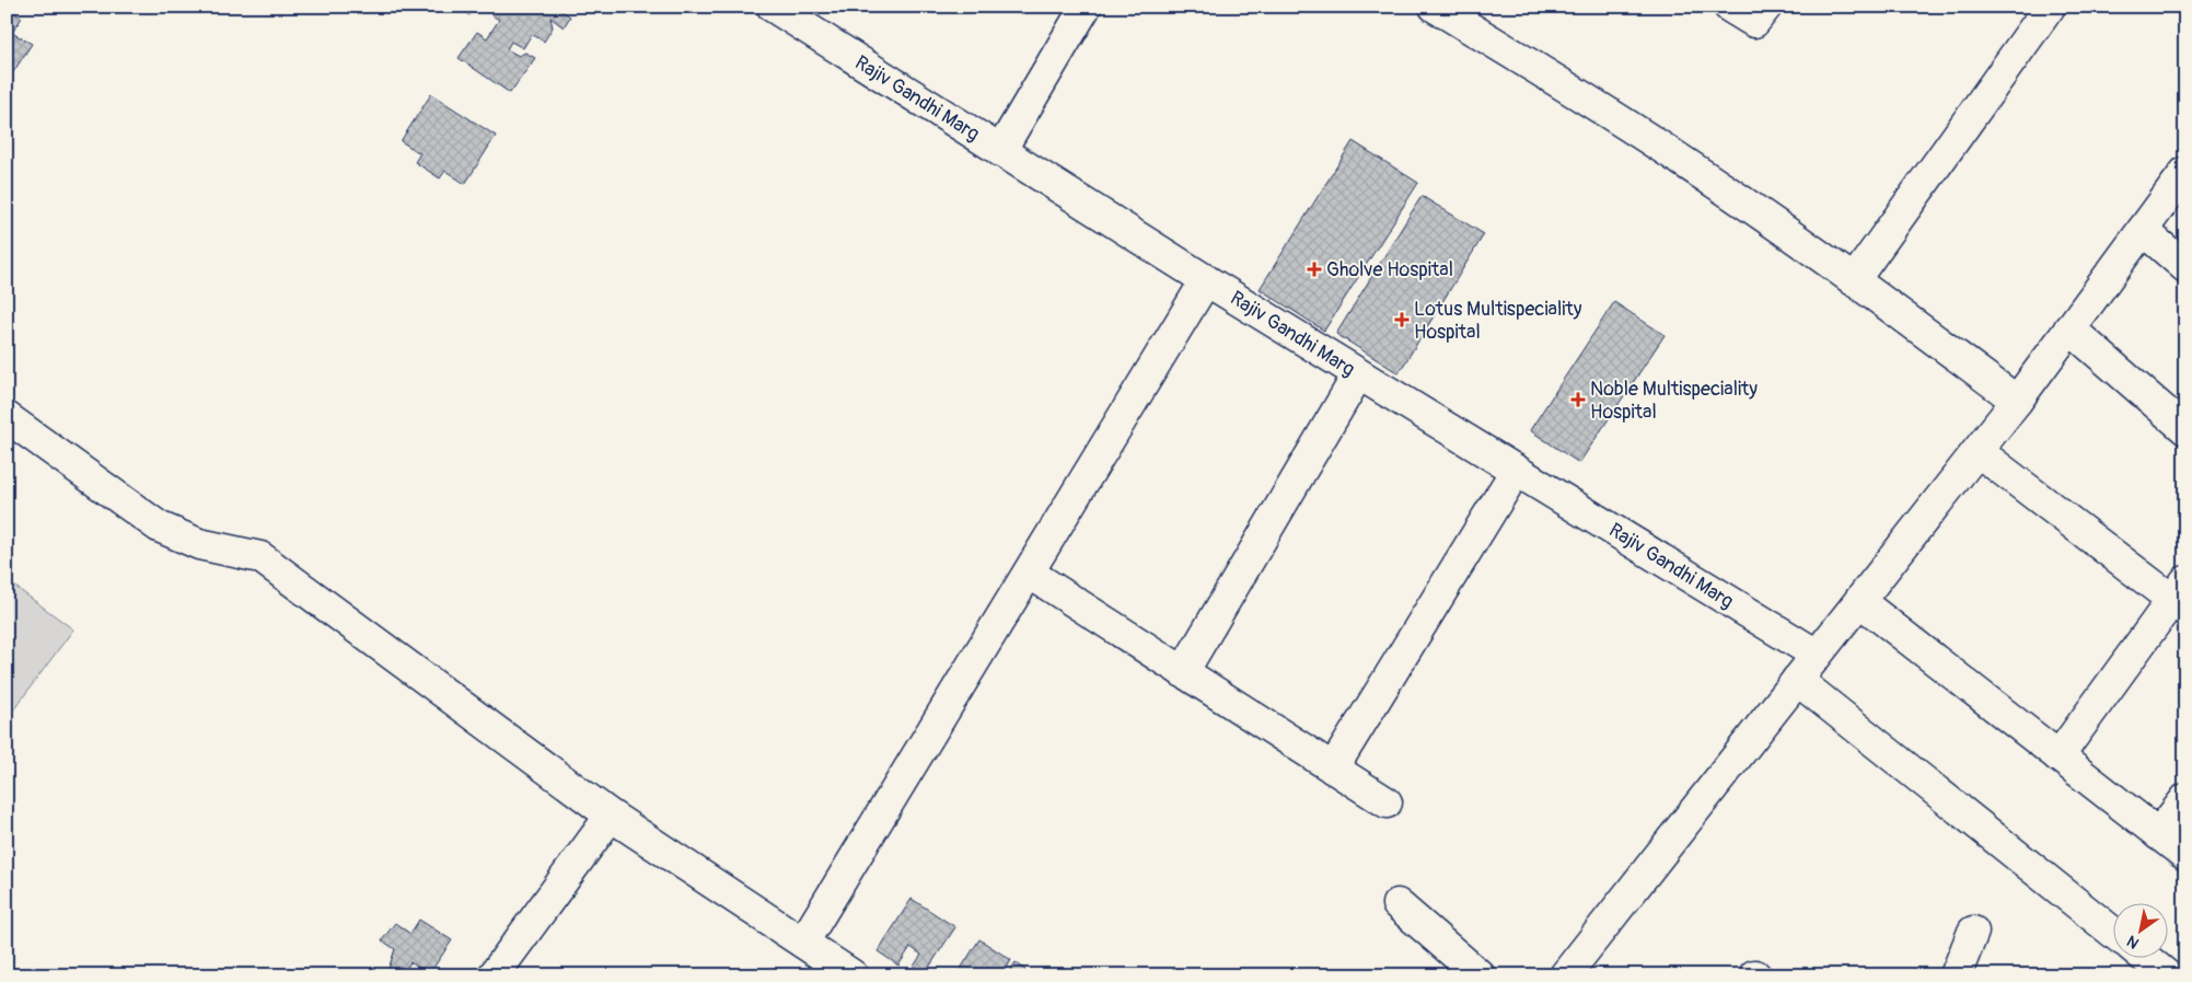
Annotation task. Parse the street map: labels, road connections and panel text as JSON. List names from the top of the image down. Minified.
{"streets":{"street":["Rajiv Gandhi Marg"]},"places":{"health":["Gholve Hospital","Lotus Multispeciality Hospital","Noble Multispeciality Hospital"]},"north":"bottom left"}
